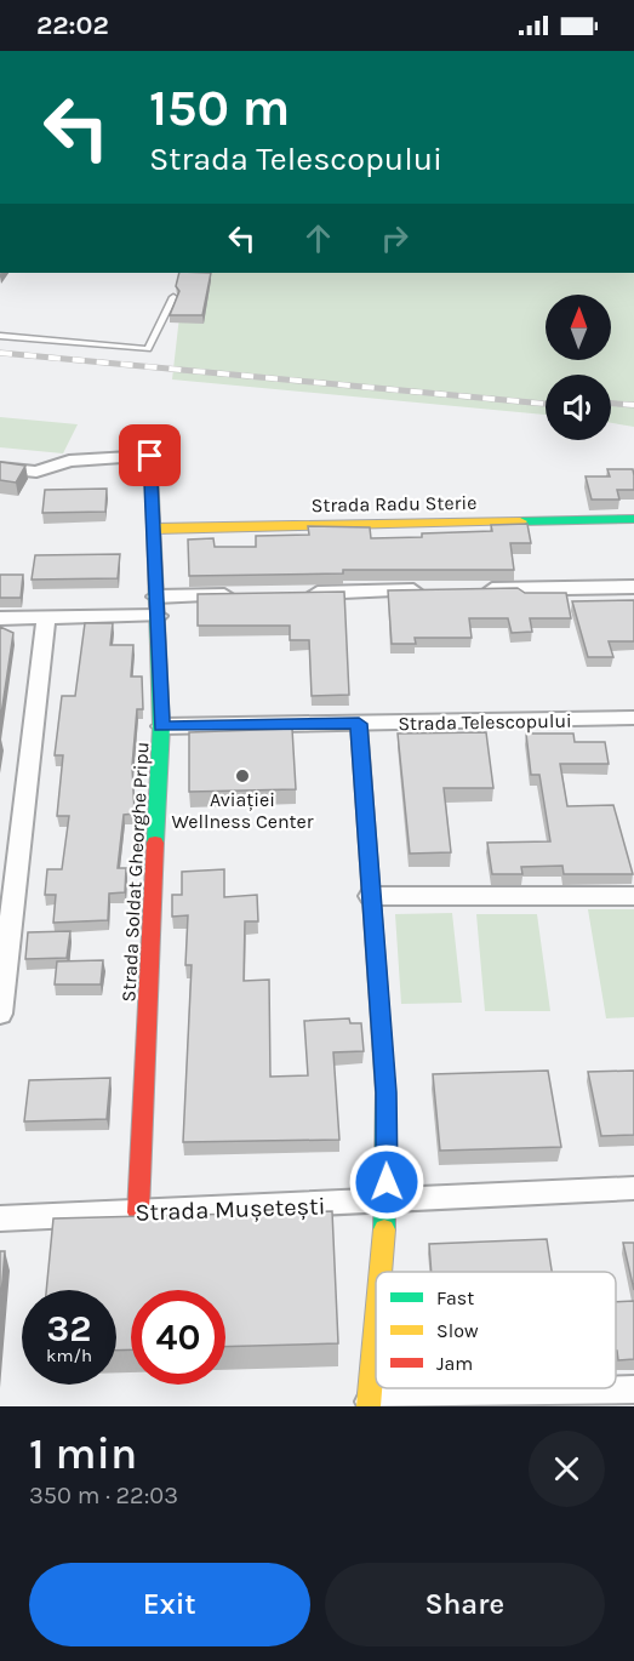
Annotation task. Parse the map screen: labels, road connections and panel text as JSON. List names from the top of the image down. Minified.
{"streets":{"street":["Strada Radu Sterie","Strada Telescopului","Strada Soldat Gheorghe Pripu","Strada Mușetești"]},"crossings":[["Strada Radu Sterie","Strada Soldat Gheorghe Pripu"],["Strada Telescopului","Strada Soldat Gheorghe Pripu"],["Strada Soldat Gheorghe Pripu","Strada Mușetești"]],"places":["Aviației Wellness Center"],"legend":["Fast","Slow","Jam"],"north":"top","page":{"status":"22:02","turn":["150 m","Strada Telescopului"],"speed":"32 km/h","limit":"40","heading":["1 min","350 m · 22:03"],"buttons":["Exit","Share"]}}
